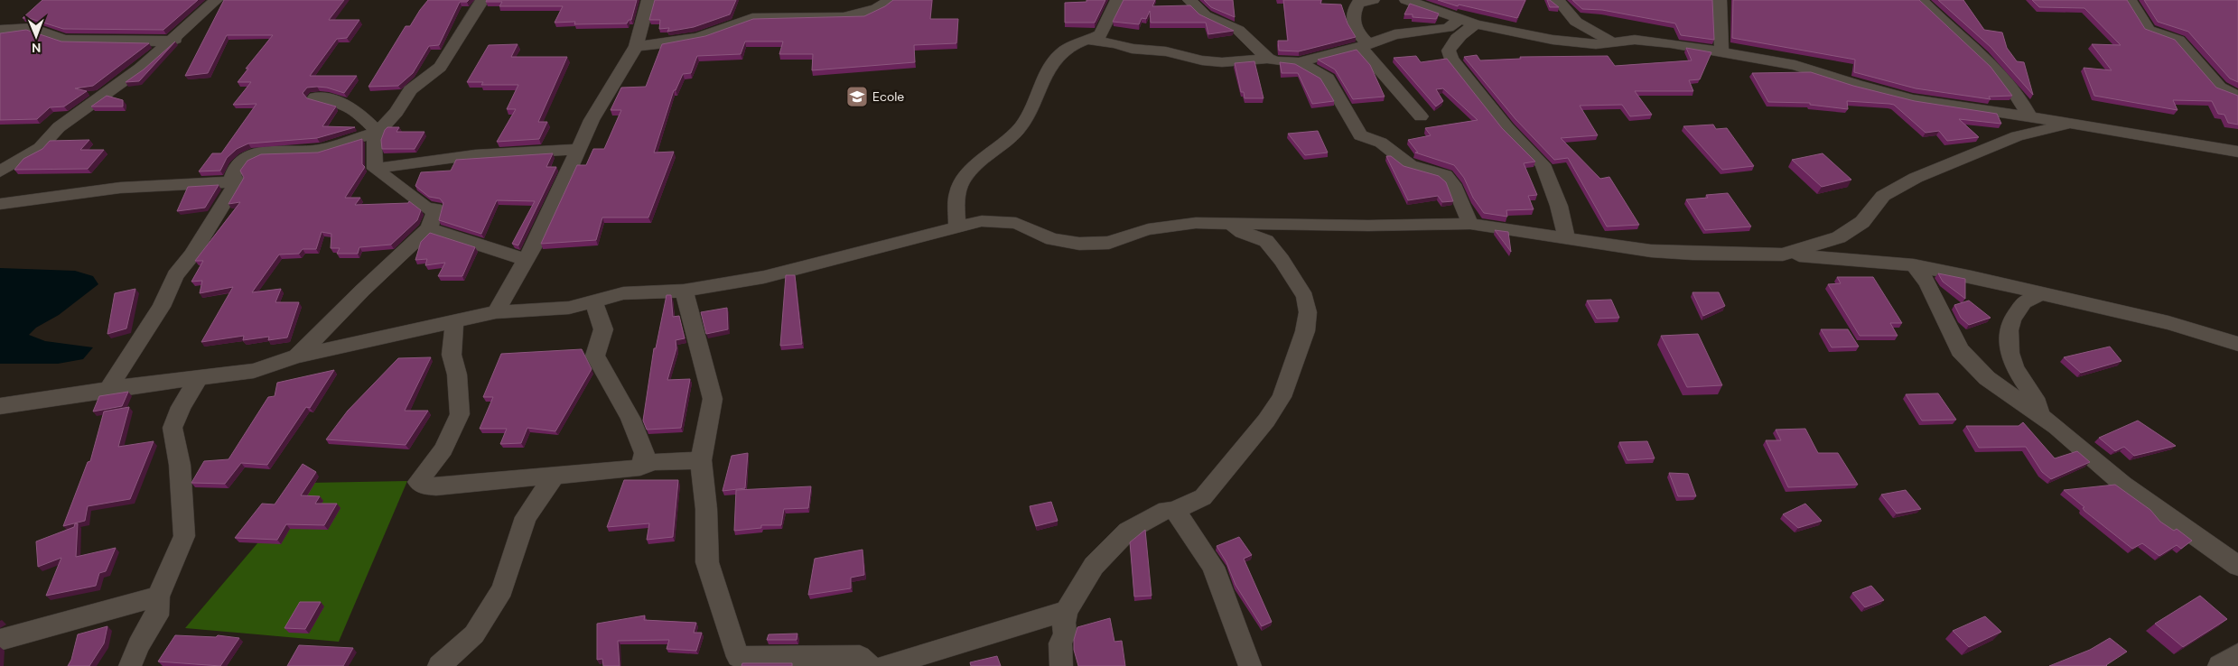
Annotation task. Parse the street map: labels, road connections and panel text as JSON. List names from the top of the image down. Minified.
{"places":{"school or university":["Ecole"]},"north":"bottom"}
